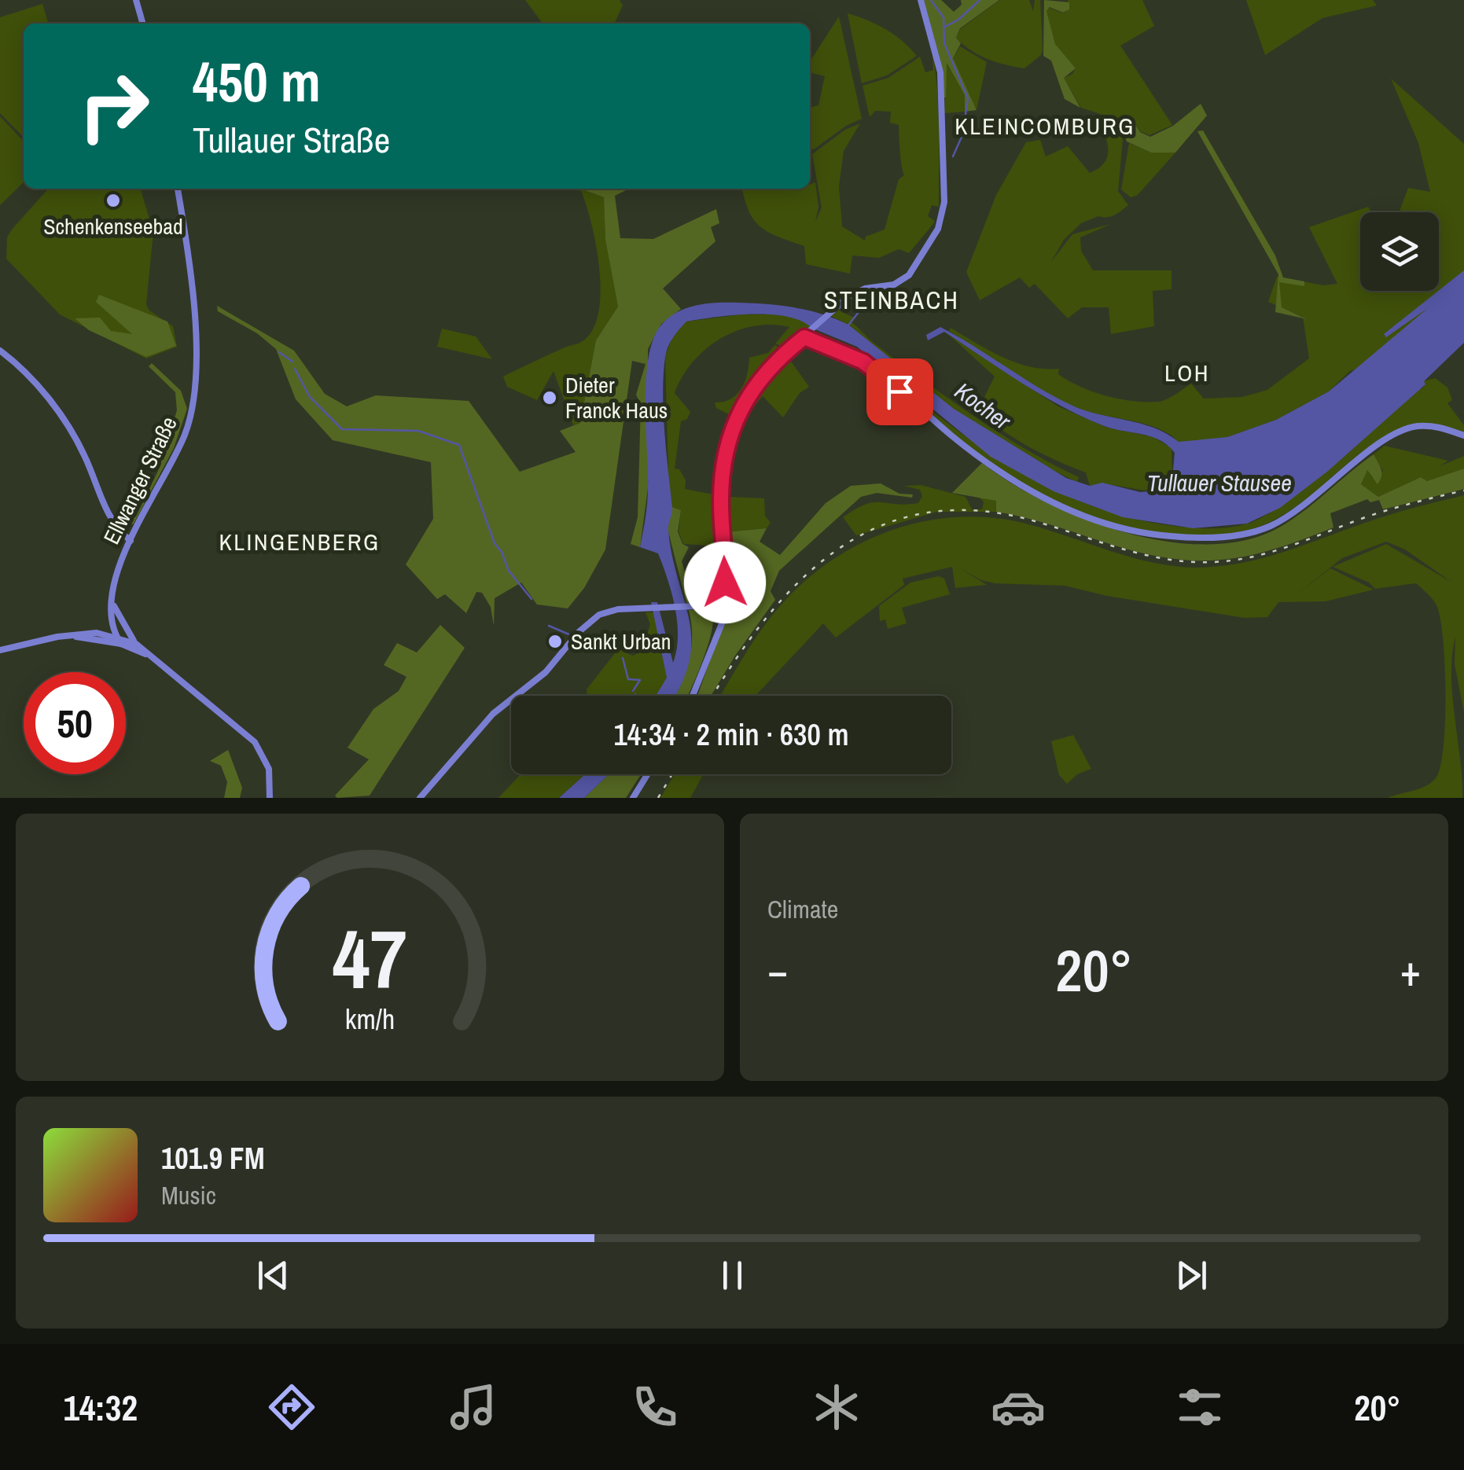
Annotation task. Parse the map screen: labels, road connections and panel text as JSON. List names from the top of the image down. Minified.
{"streets":{"main road":["Ellwanger Straße"]},"districts":["KLEINCOMBURG","STEINBACH","LOH","KLINGENBERG"],"water":["Kocher","Tullauer Stausee"],"places":["Schenkenseebad","Dieter Franck Haus","Sankt Urban"],"page":{"turn":["450 m","Tullauer Straße"],"limit":"50","trip":"14:34 · 2 min · 630 m","tile":"Climate","heat":["−","20°","+"],"song":["101.9 FM","Music"],"tabs":["14:32","20°"],"gauge":["47","km/h"]}}
